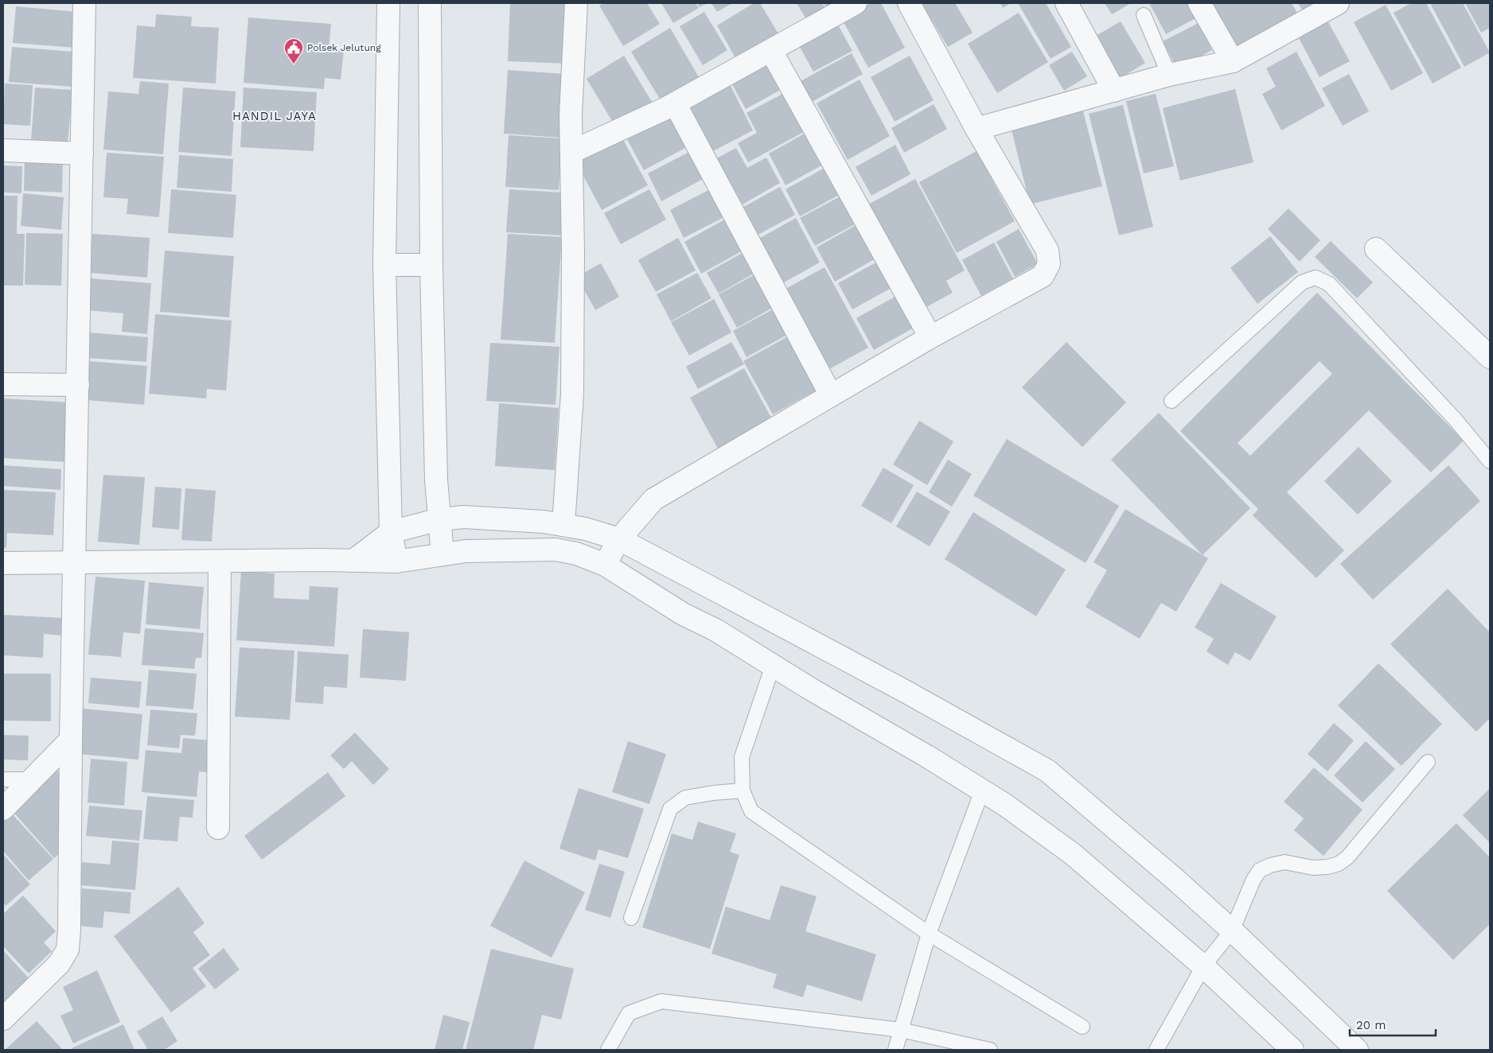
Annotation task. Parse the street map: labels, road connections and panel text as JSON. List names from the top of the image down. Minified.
{"districts":["HANDIL JAYA"],"places":{"public building":["Polsek Jelutung"]},"scale_bar":"20 m"}
